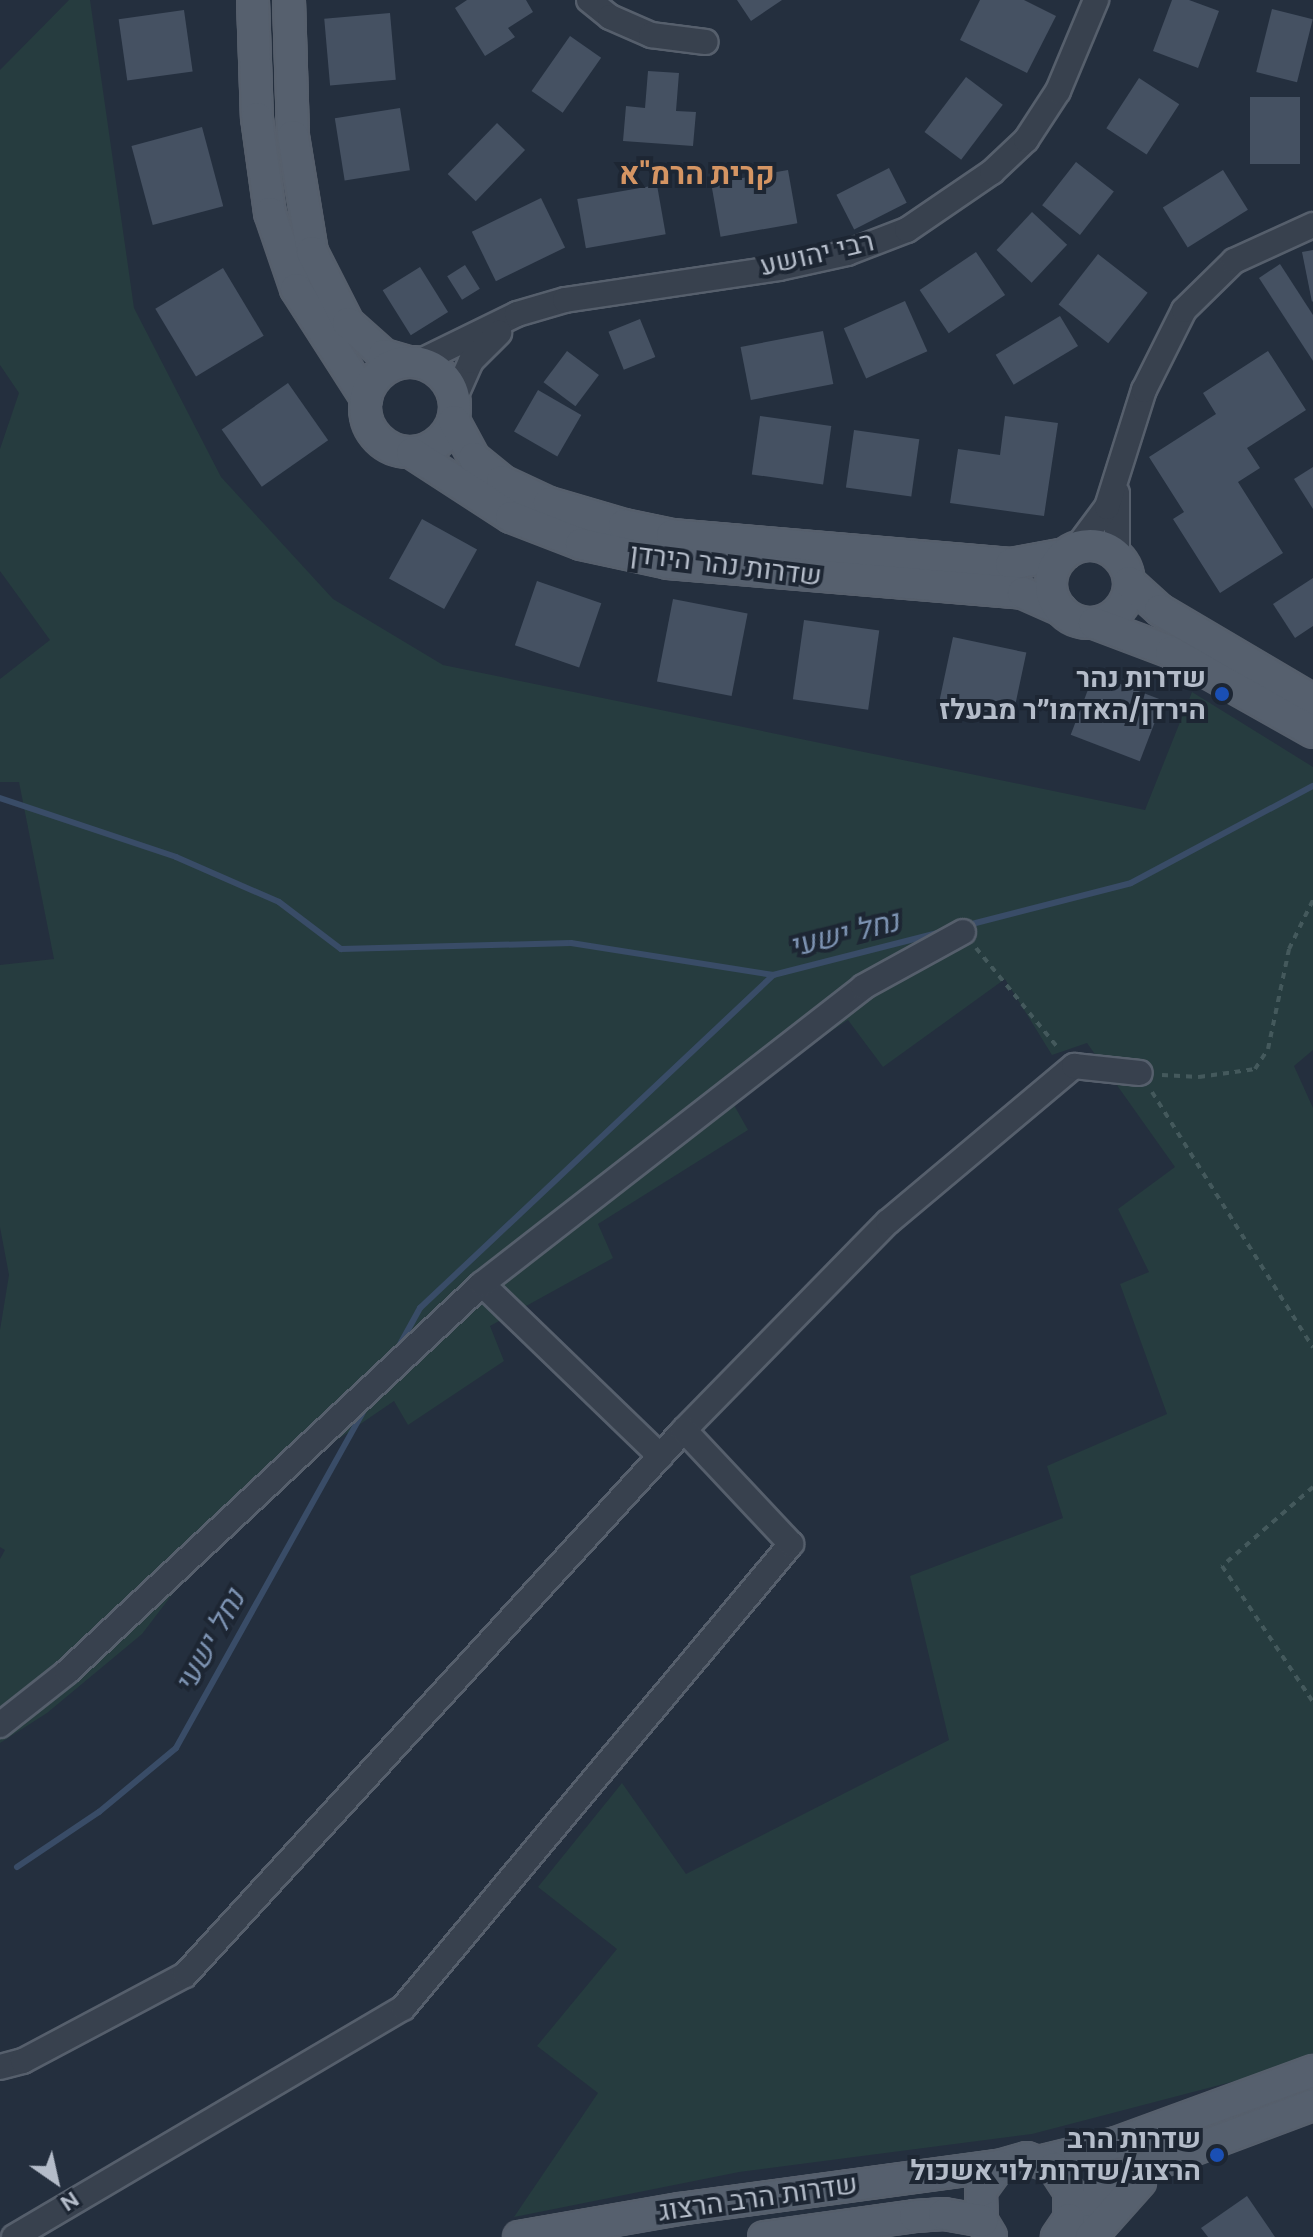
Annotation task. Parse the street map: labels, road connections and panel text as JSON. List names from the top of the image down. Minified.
{"streets":{"main road":["שדרות נהר הירדן","שדרות הרב הרצוג"],"street":["רבי יהושע"]},"crossings":[["רבי יהושע","שדרות נהר הירדן"]],"districts":["קרית הרמ\"א"],"water":["נחל ישעי"],"places":["שדרות נהר הירדן/האדמו״ר מבעלז","שדרות הרב הרצוג/שדרות לוי אשכול"],"north":"bottom right"}
